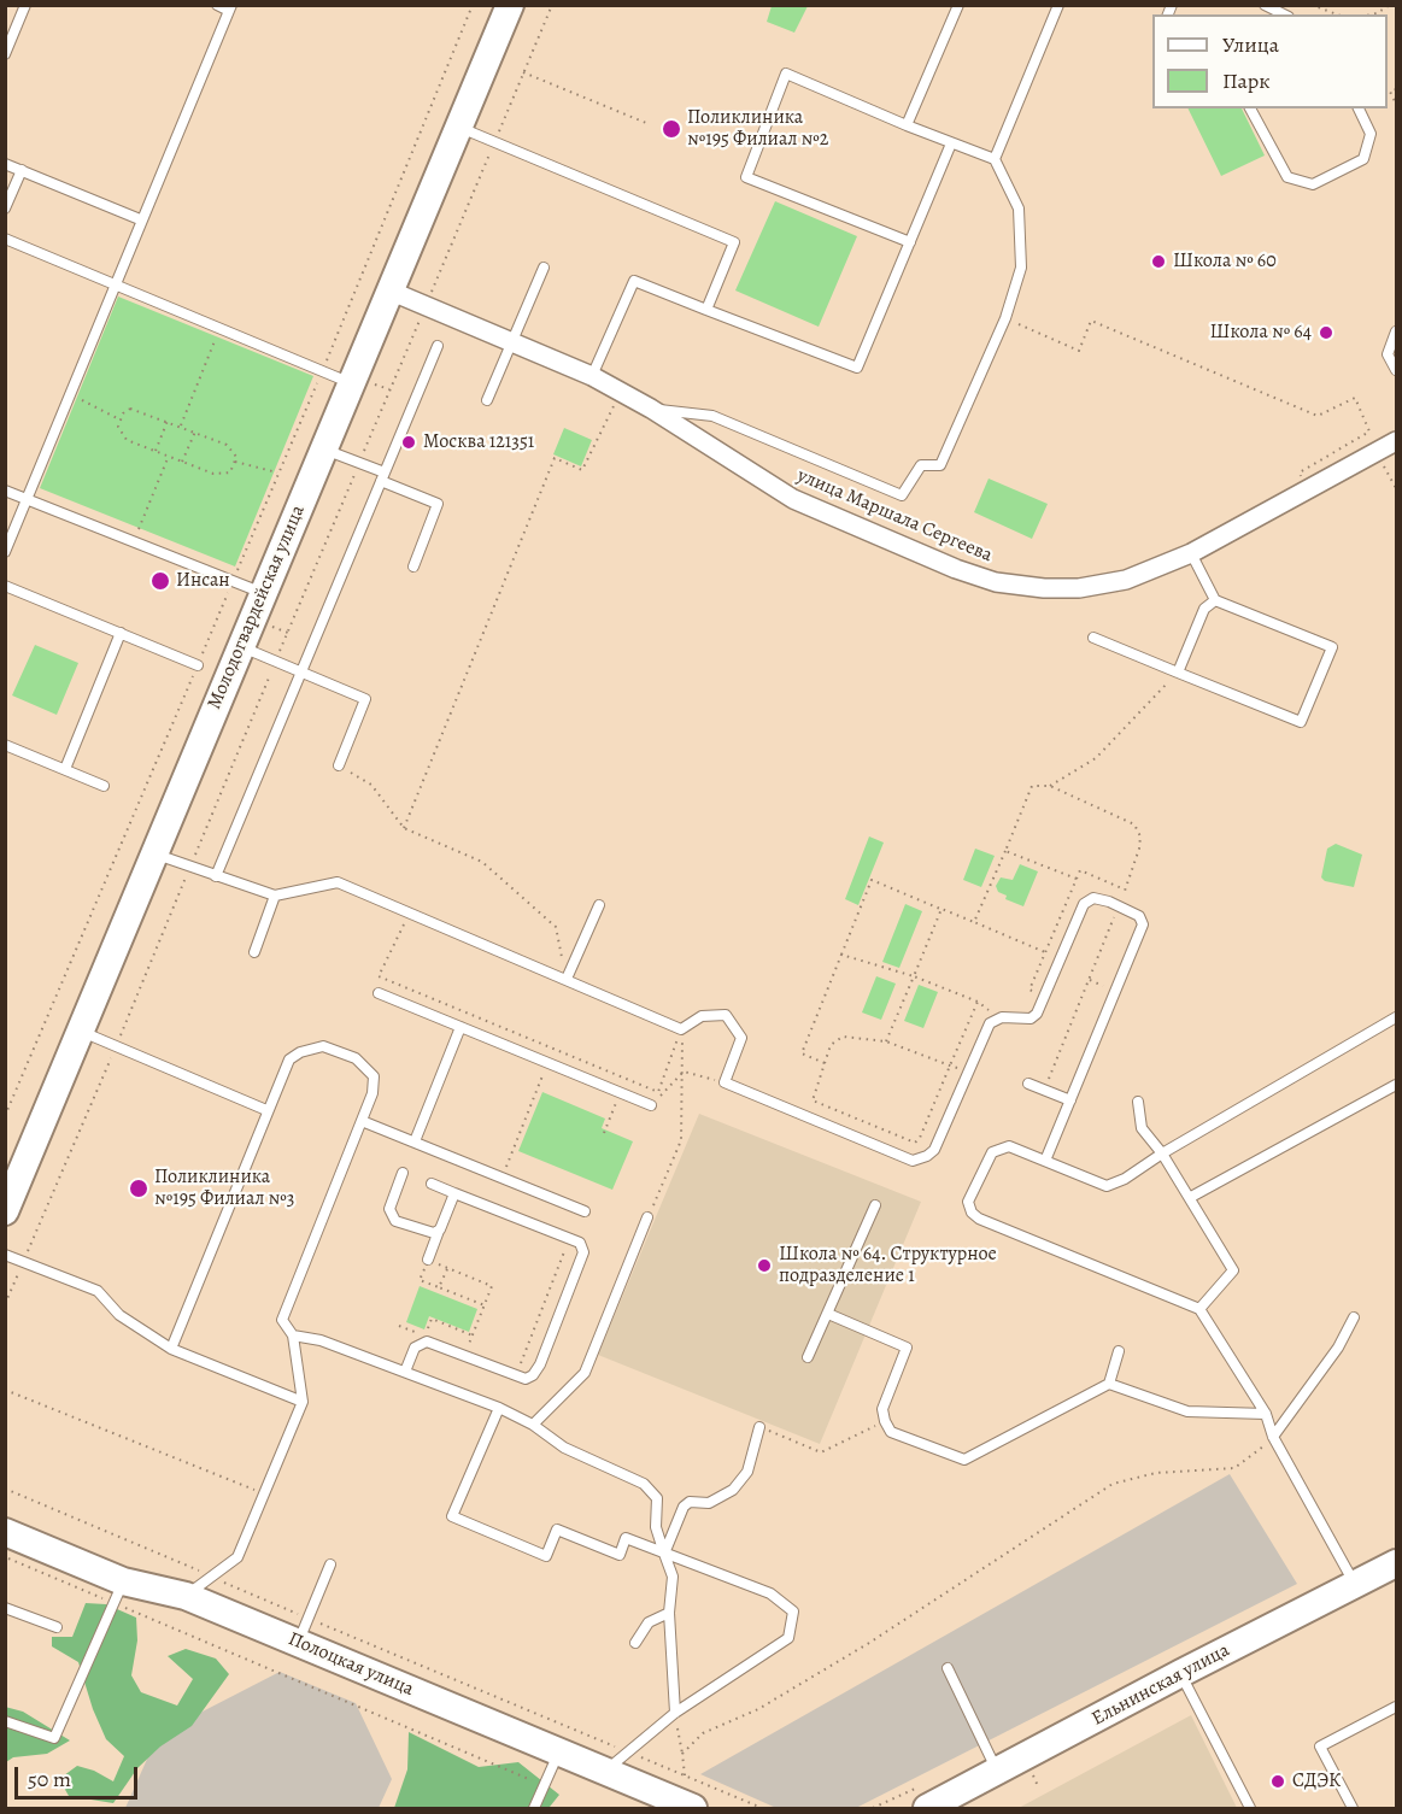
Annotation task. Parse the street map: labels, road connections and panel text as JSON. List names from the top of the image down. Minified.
{"streets":{"street":["улица Маршала Сергеева","Молодогвардейская улица","Полоцкая улица","Ельнинская улица"]},"crossings":[["улица Маршала Сергеева","Молодогвардейская улица"]],"places":["Поликлиника №195 Филиал №2","Школа № 60","Школа № 64","Москва 121351","Инсан","Поликлиника №195 Филиал №3","Школа № 64. Структурное подразделение 1","СДЭК"],"legend":["Улица","Парк"],"scale_bar":"50 m"}
